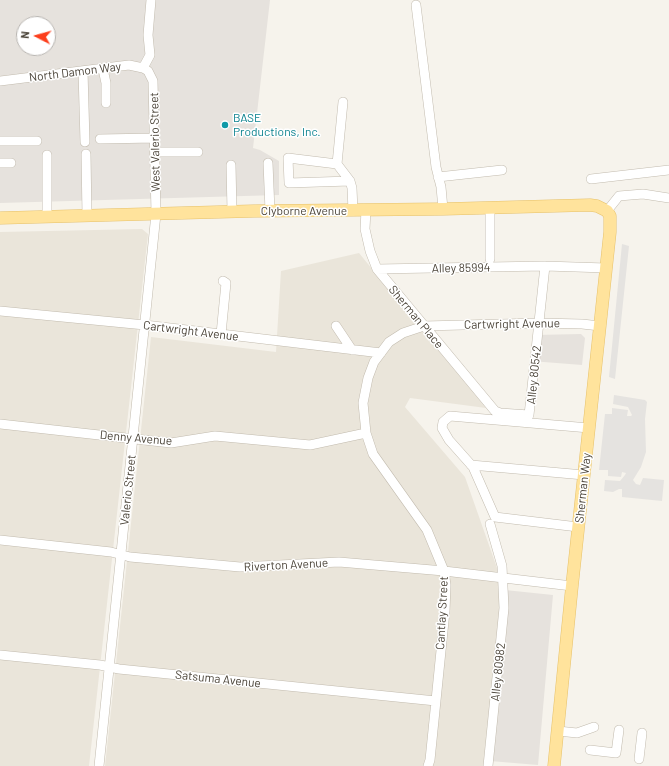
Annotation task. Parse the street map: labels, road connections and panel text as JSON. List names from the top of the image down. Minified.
{"streets":{"main road":["Clyborne Avenue","Sherman Way"],"street":["North Damon Way","West Valerio Street","Alley 85994","Sherman Place","Cartwright Avenue","Alley 80542","Denny Avenue","Valerio Street","Riverton Avenue","Cantlay Street","Alley 80982","Satsuma Avenue"]},"crossings":[["North Damon Way","West Valerio Street"],["West Valerio Street","Clyborne Avenue"],["West Valerio Street","Valerio Street"],["Clyborne Avenue","Sherman Place"],["Clyborne Avenue","Sherman Way"],["Clyborne Avenue","Valerio Street"],["Alley 85994","Sherman Place"],["Alley 85994","Sherman Way"],["Sherman Place","Cartwright Avenue"],["Sherman Place","Alley 80542"],["Cartwright Avenue","Alley 80542"],["Cartwright Avenue","Sherman Way"],["Cartwright Avenue","Valerio Street"],["Cartwright Avenue","Cantlay Street"],["Denny Avenue","Valerio Street"],["Denny Avenue","Cantlay Street"],["Sherman Way","Riverton Avenue"],["Valerio Street","Riverton Avenue"],["Valerio Street","Satsuma Avenue"],["Riverton Avenue","Cantlay Street"],["Riverton Avenue","Alley 80982"],["Cantlay Street","Satsuma Avenue"]],"places":["BASE Productions, Inc."],"north":"left"}
